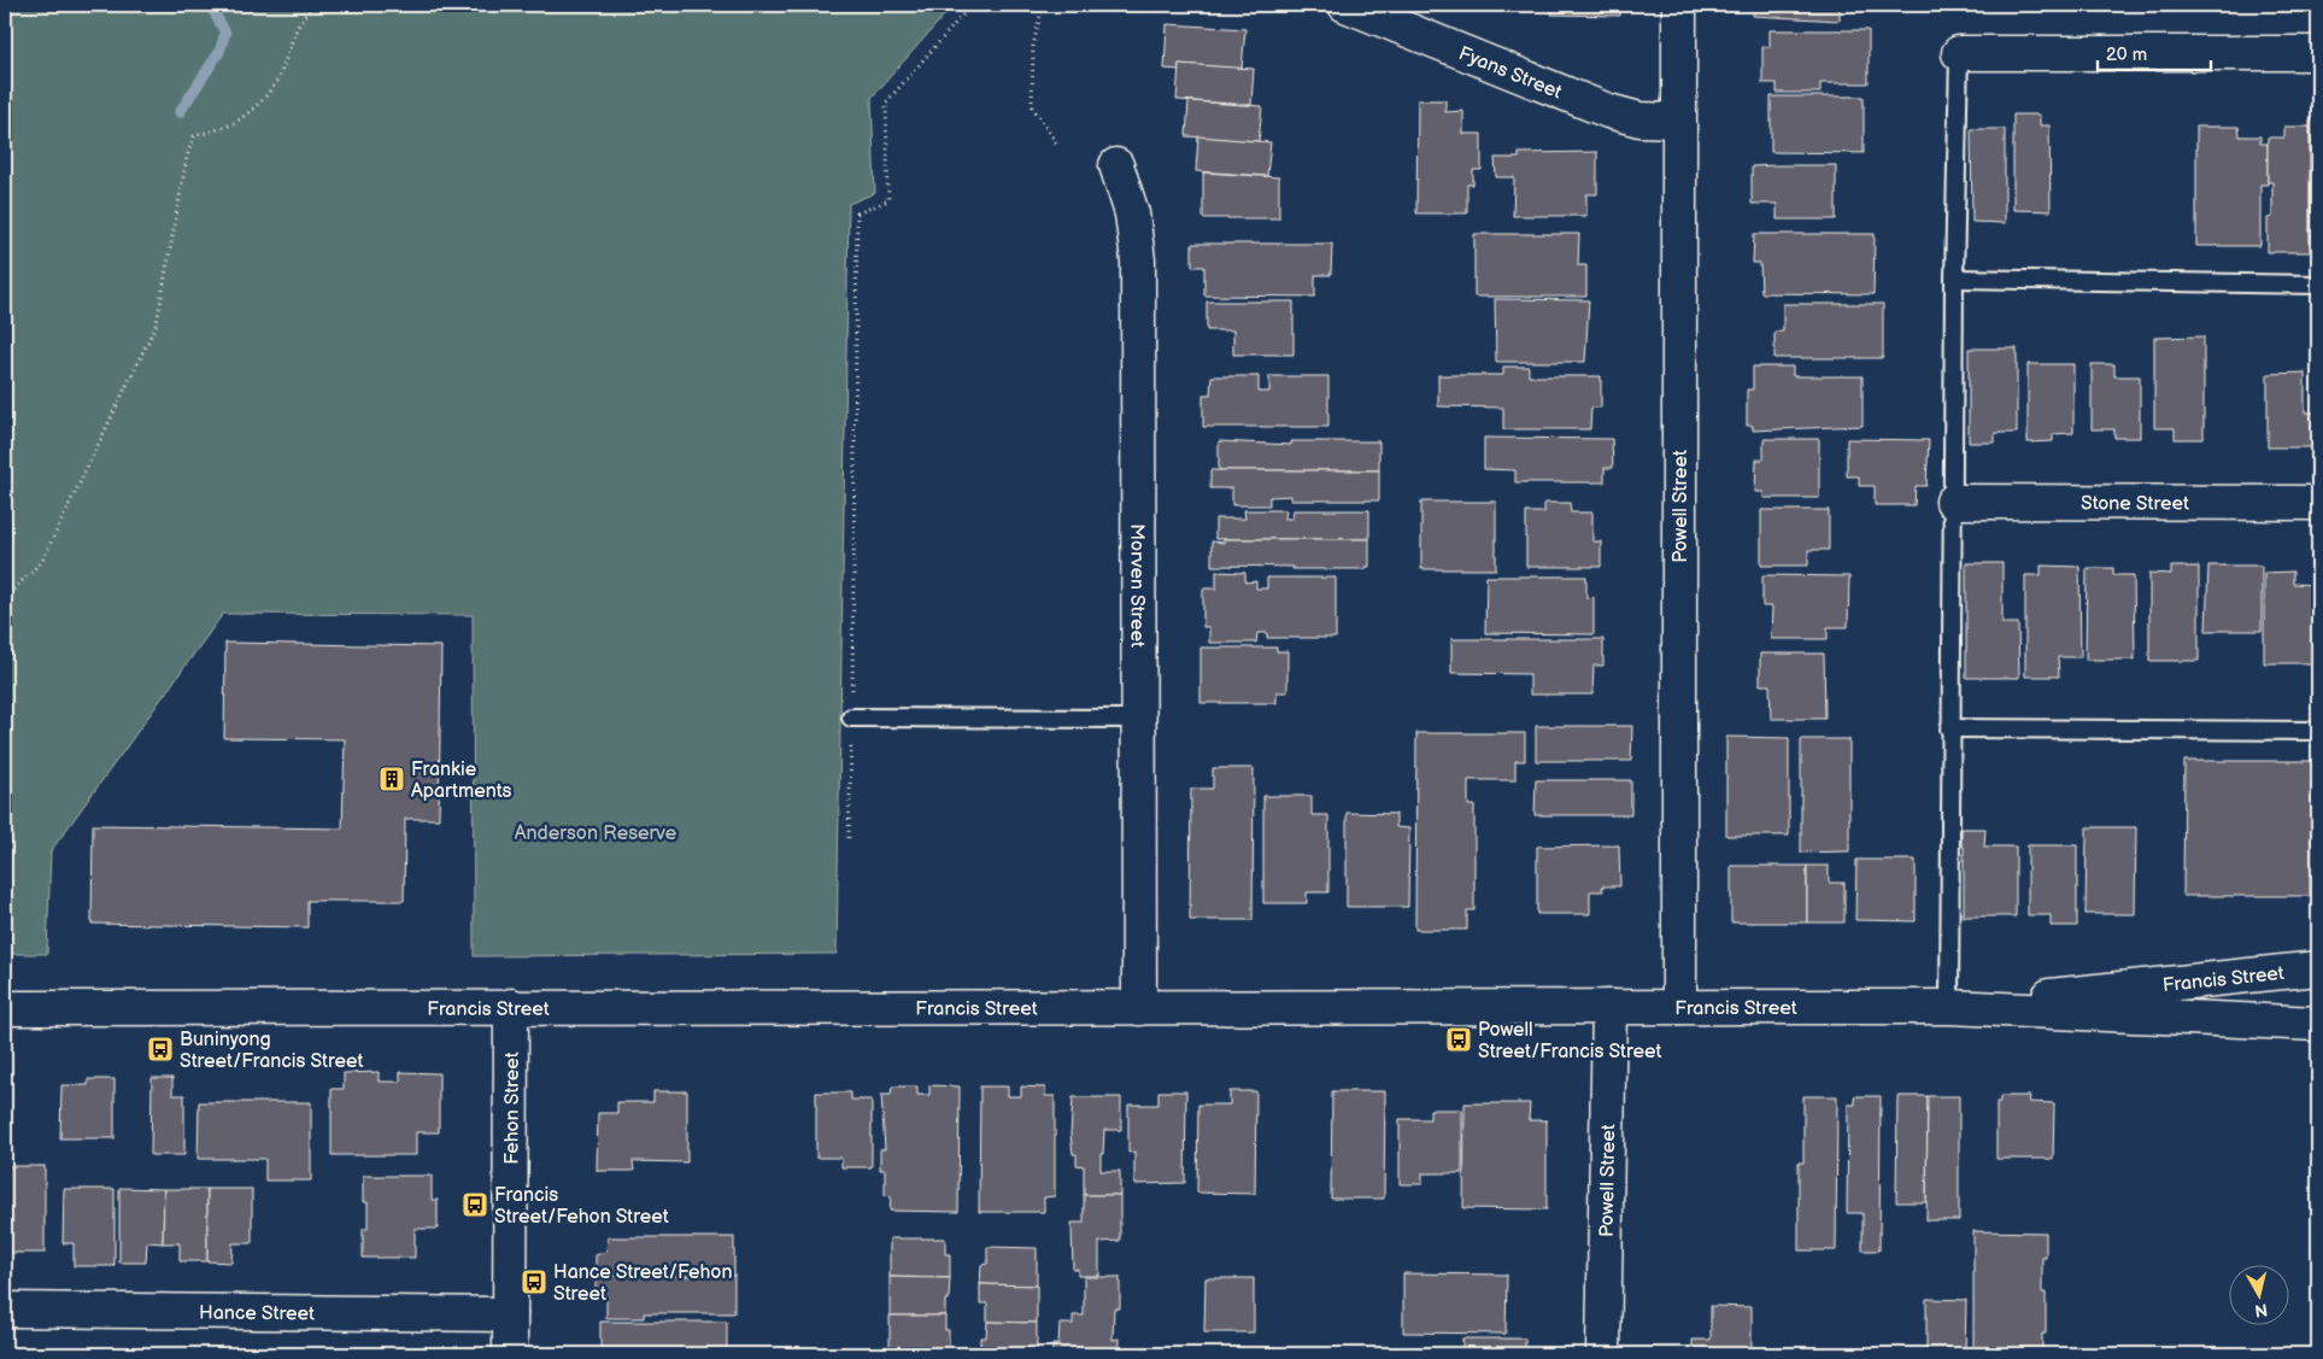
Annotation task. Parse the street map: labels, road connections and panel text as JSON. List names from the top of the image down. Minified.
{"streets":{"street":["Fyans Street","Stone Street","Powell Street","Morven Street","Francis Street","Fehon Street","Hance Street"]},"crossings":[["Fyans Street","Powell Street"],["Powell Street","Francis Street"],["Morven Street","Francis Street"],["Francis Street","Fehon Street"],["Fehon Street","Hance Street"]],"parks":["Anderson Reserve"],"places":{"building":["Frankie Apartments"],"bus stop":["Powell Street/Francis Street","Buninyong Street/Francis Street","Francis Street/Fehon Street","Hance Street/Fehon Street"]},"scale_bar":"20 m","north":"bottom"}
